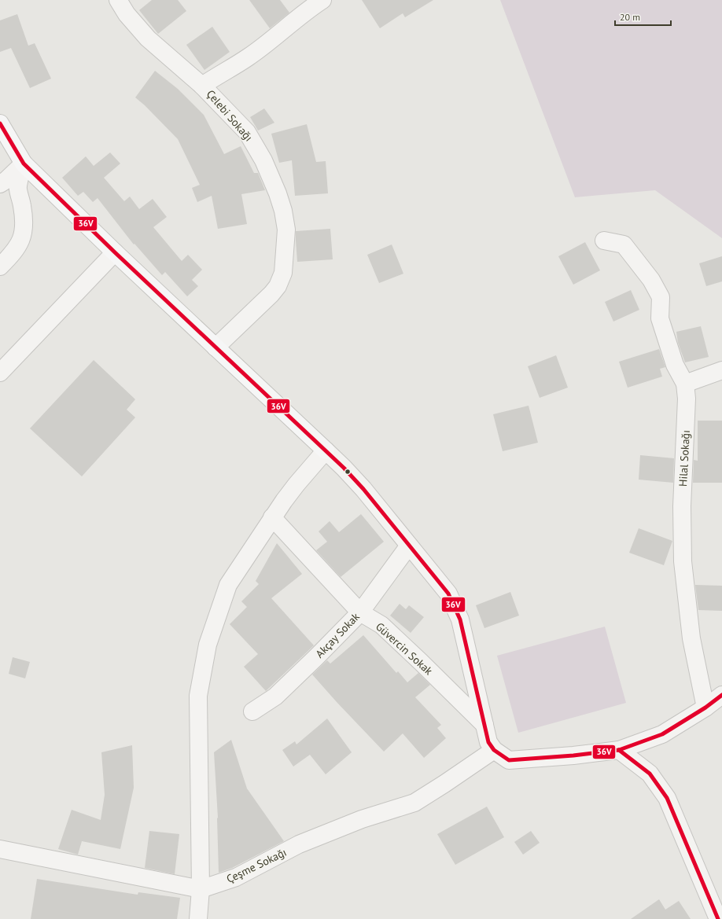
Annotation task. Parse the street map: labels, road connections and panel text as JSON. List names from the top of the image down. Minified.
{"streets":{"street":["Çelebi Sokağı","Hilal Sokağı","Akçay Sokak","Güvercin Sokak","Çeşme Sokağı"]},"crossings":[["Akçay Sokak","Güvercin Sokak"]],"lines":["transit line 36V"],"scale_bar":"20 m"}
